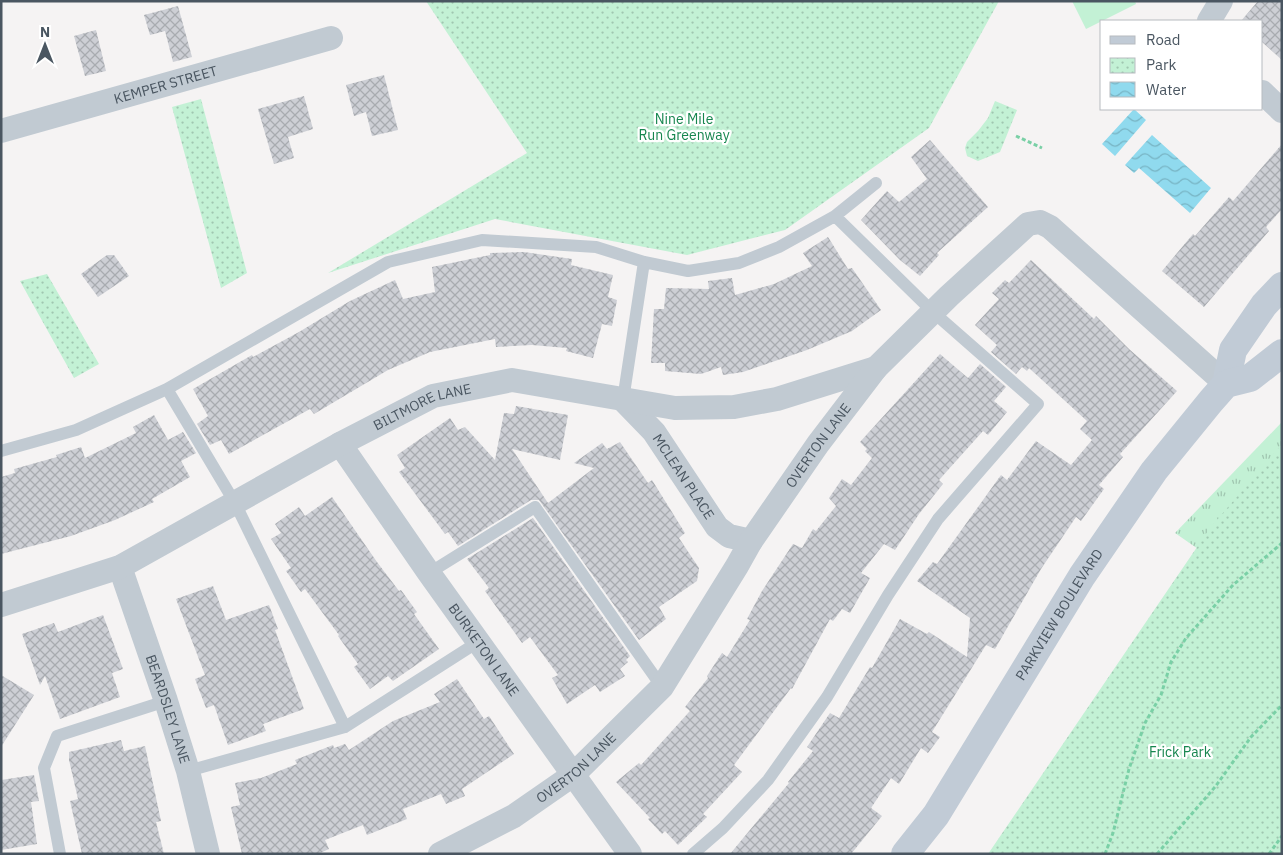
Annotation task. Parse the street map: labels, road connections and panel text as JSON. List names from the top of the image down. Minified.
{"streets":{"street":["KEMPER STREET","BILTMORE LANE","OVERTON LANE","MCLEAN PLACE","PARKVIEW BOULEVARD","BURKETON LANE","BEARDSLEY LANE"]},"crossings":[["BILTMORE LANE","OVERTON LANE"],["BILTMORE LANE","MCLEAN PLACE"],["BILTMORE LANE","BURKETON LANE"],["BILTMORE LANE","BEARDSLEY LANE"],["OVERTON LANE","MCLEAN PLACE"],["OVERTON LANE","PARKVIEW BOULEVARD"],["OVERTON LANE","BURKETON LANE"]],"parks":["Nine Mile Run Greenway","Frick Park"],"legend":["Road","Park","Water"],"north":"top"}
